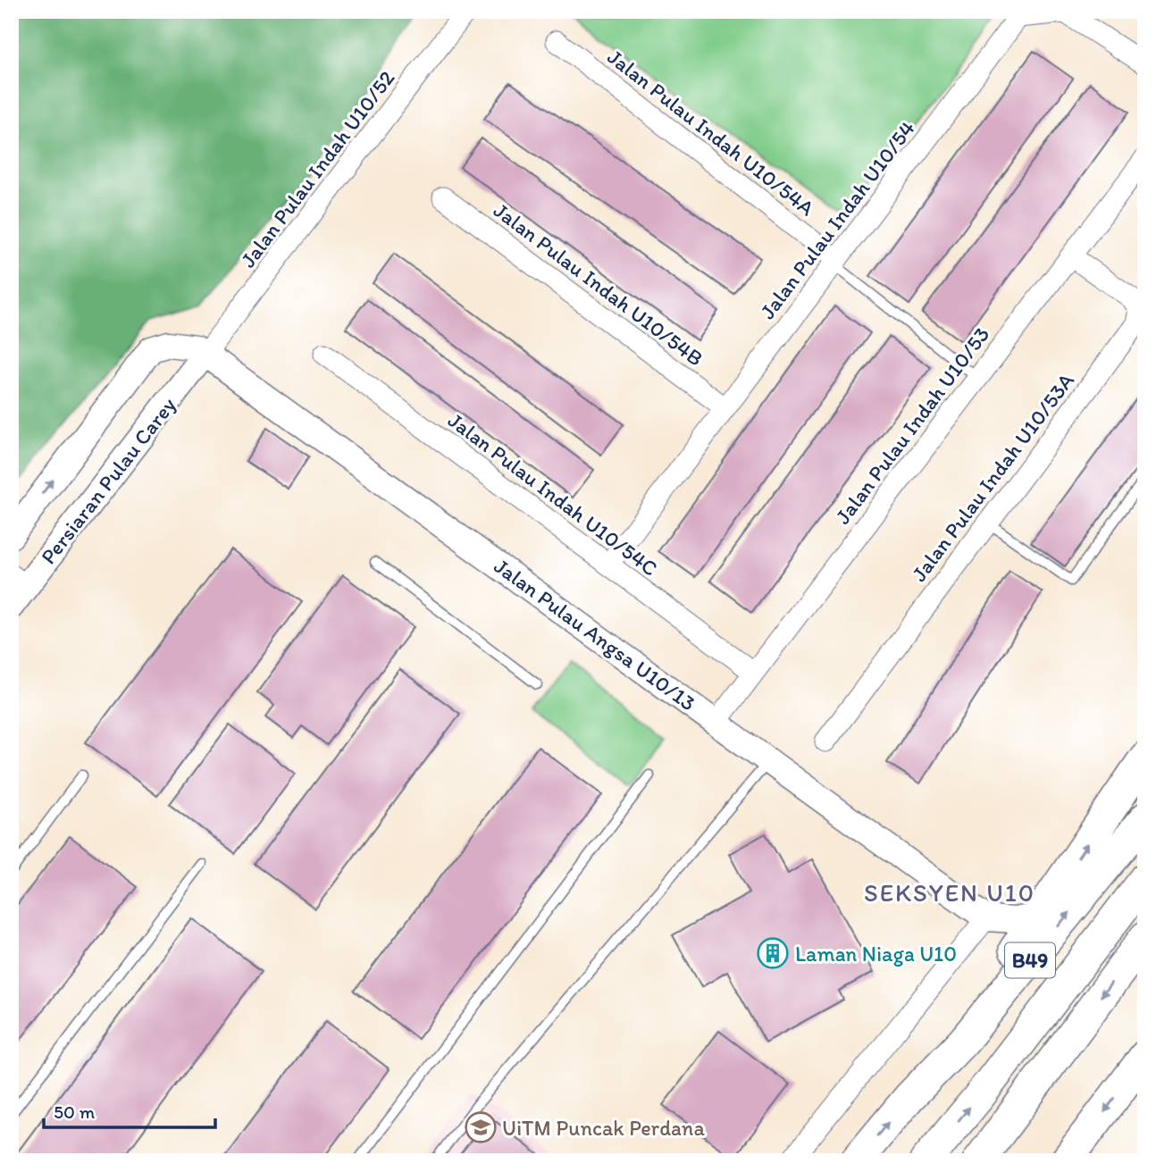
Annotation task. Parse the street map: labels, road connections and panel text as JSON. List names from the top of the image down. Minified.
{"streets":{"main road":["B49"],"street":["Jalan Pulau Indah U10/54A","Jalan Pulau Indah U10/52","Jalan Pulau Indah U10/54","Jalan Pulau Indah U10/54B","Jalan Pulau Indah U10/53","Jalan Pulau Indah U10/53A","Persiaran Pulau Carey","Jalan Pulau Indah U10/54C","Jalan Pulau Angsa U10/13"]},"crossings":[["Jalan Pulau Indah U10/54A","Jalan Pulau Indah U10/54"],["Jalan Pulau Indah U10/52","Persiaran Pulau Carey"],["Jalan Pulau Indah U10/52","Jalan Pulau Angsa U10/13"],["Jalan Pulau Indah U10/54","Jalan Pulau Indah U10/54B"],["Jalan Pulau Indah U10/54","Jalan Pulau Indah U10/54C"],["Jalan Pulau Indah U10/53","Jalan Pulau Indah U10/53A"],["Jalan Pulau Indah U10/53","Jalan Pulau Indah U10/54C"],["Jalan Pulau Indah U10/53","Jalan Pulau Angsa U10/13"],["Persiaran Pulau Carey","Jalan Pulau Angsa U10/13"]],"districts":["SEKSYEN U10"],"places":{"building":["Laman Niaga U10"],"school or university":["UiTM Puncak Perdana"]},"scale_bar":"50 m"}
